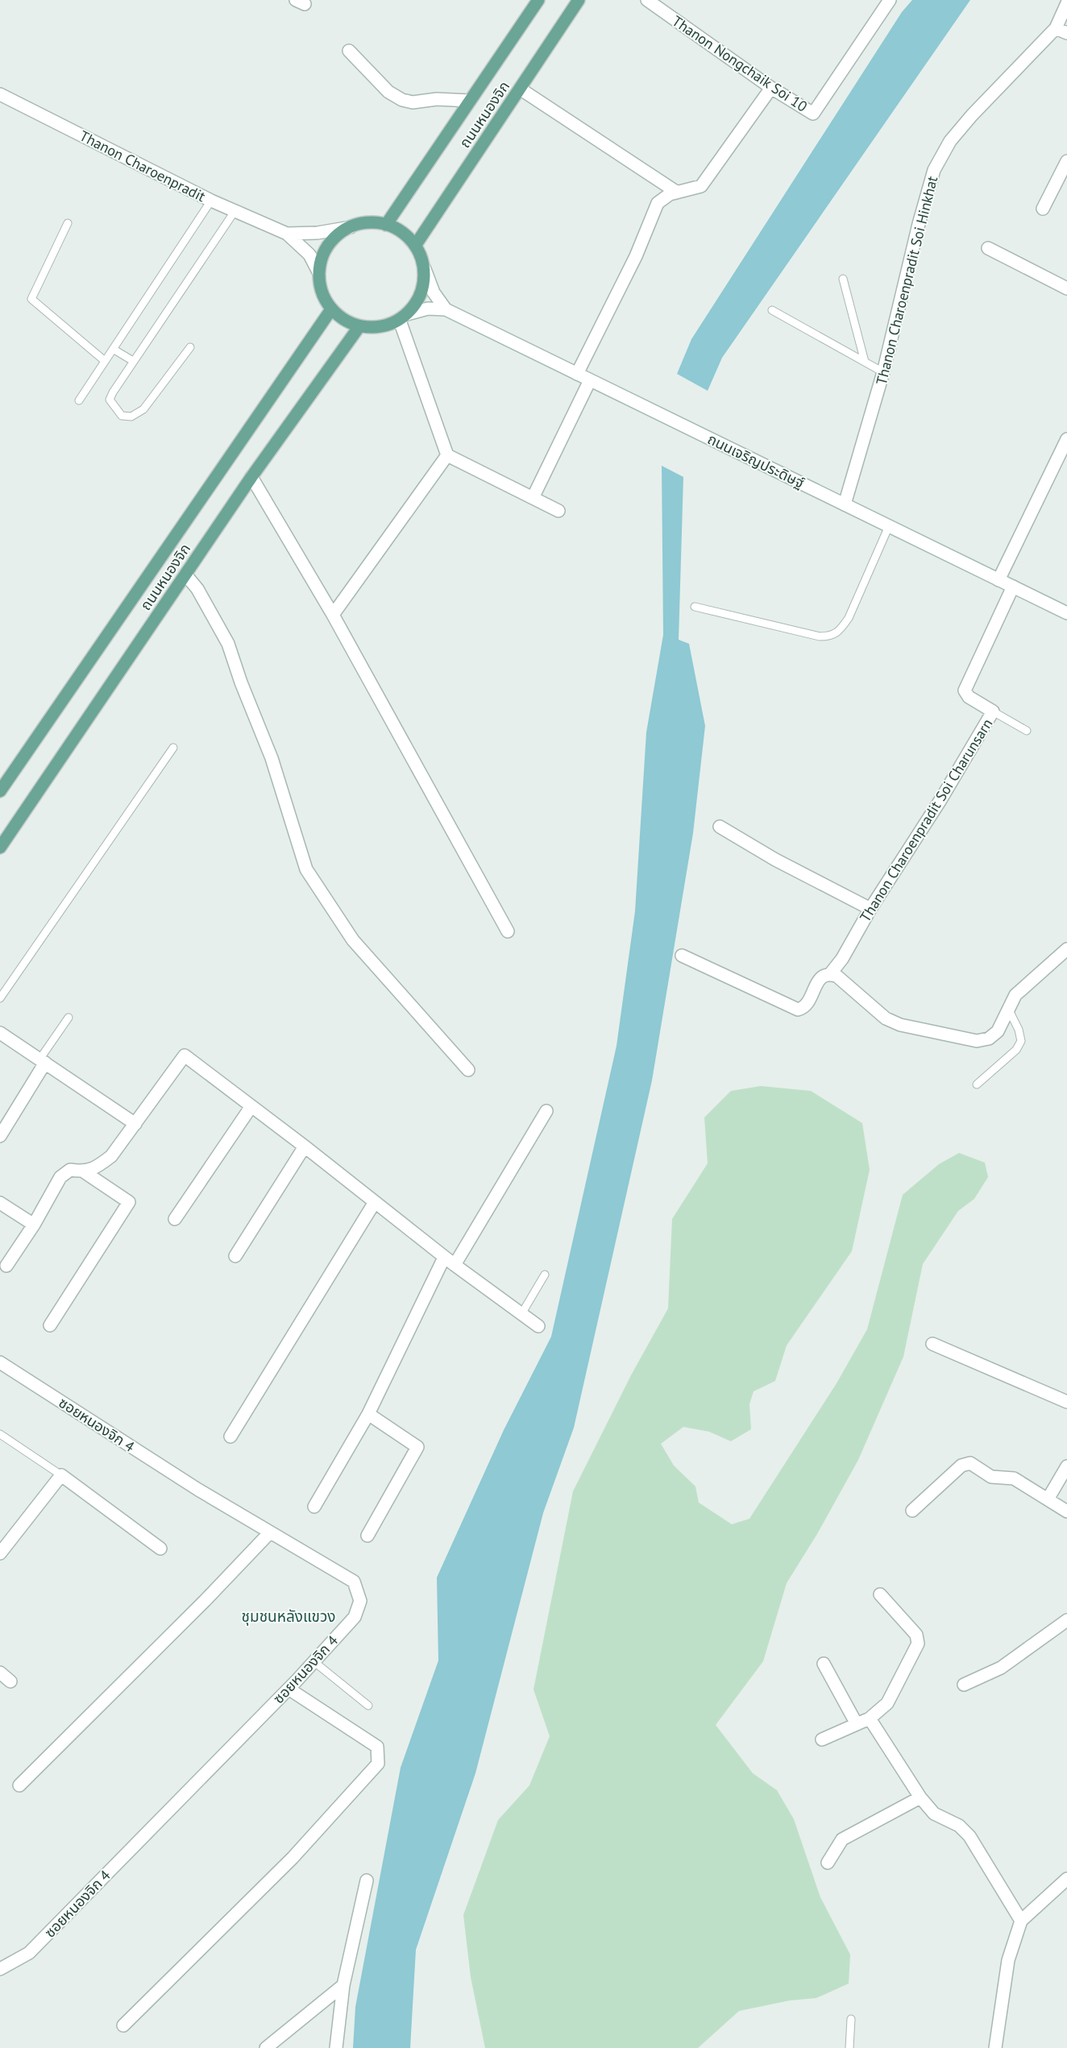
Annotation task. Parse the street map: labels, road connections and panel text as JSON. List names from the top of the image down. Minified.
{"streets":{"main road":["ถนนหนองจิก"],"street":["Thanon Nongchaik Soi 10","Thanon Charoenpradit","Thanon Charoenpradit Soi Hinkhat","ถนนเจริญประดิษฐ์","Thanon Charoenpradit Soi Charunsarn","ซอยหนองจิก 4"]},"crossings":[["ถนนหนองจิก","ถนนเจริญประดิษฐ์"],["Thanon Charoenpradit Soi Hinkhat","ถนนเจริญประดิษฐ์"],["ถนนเจริญประดิษฐ์","Thanon Charoenpradit Soi Charunsarn"]],"districts":["ชุมชนหลังแขวง"]}
